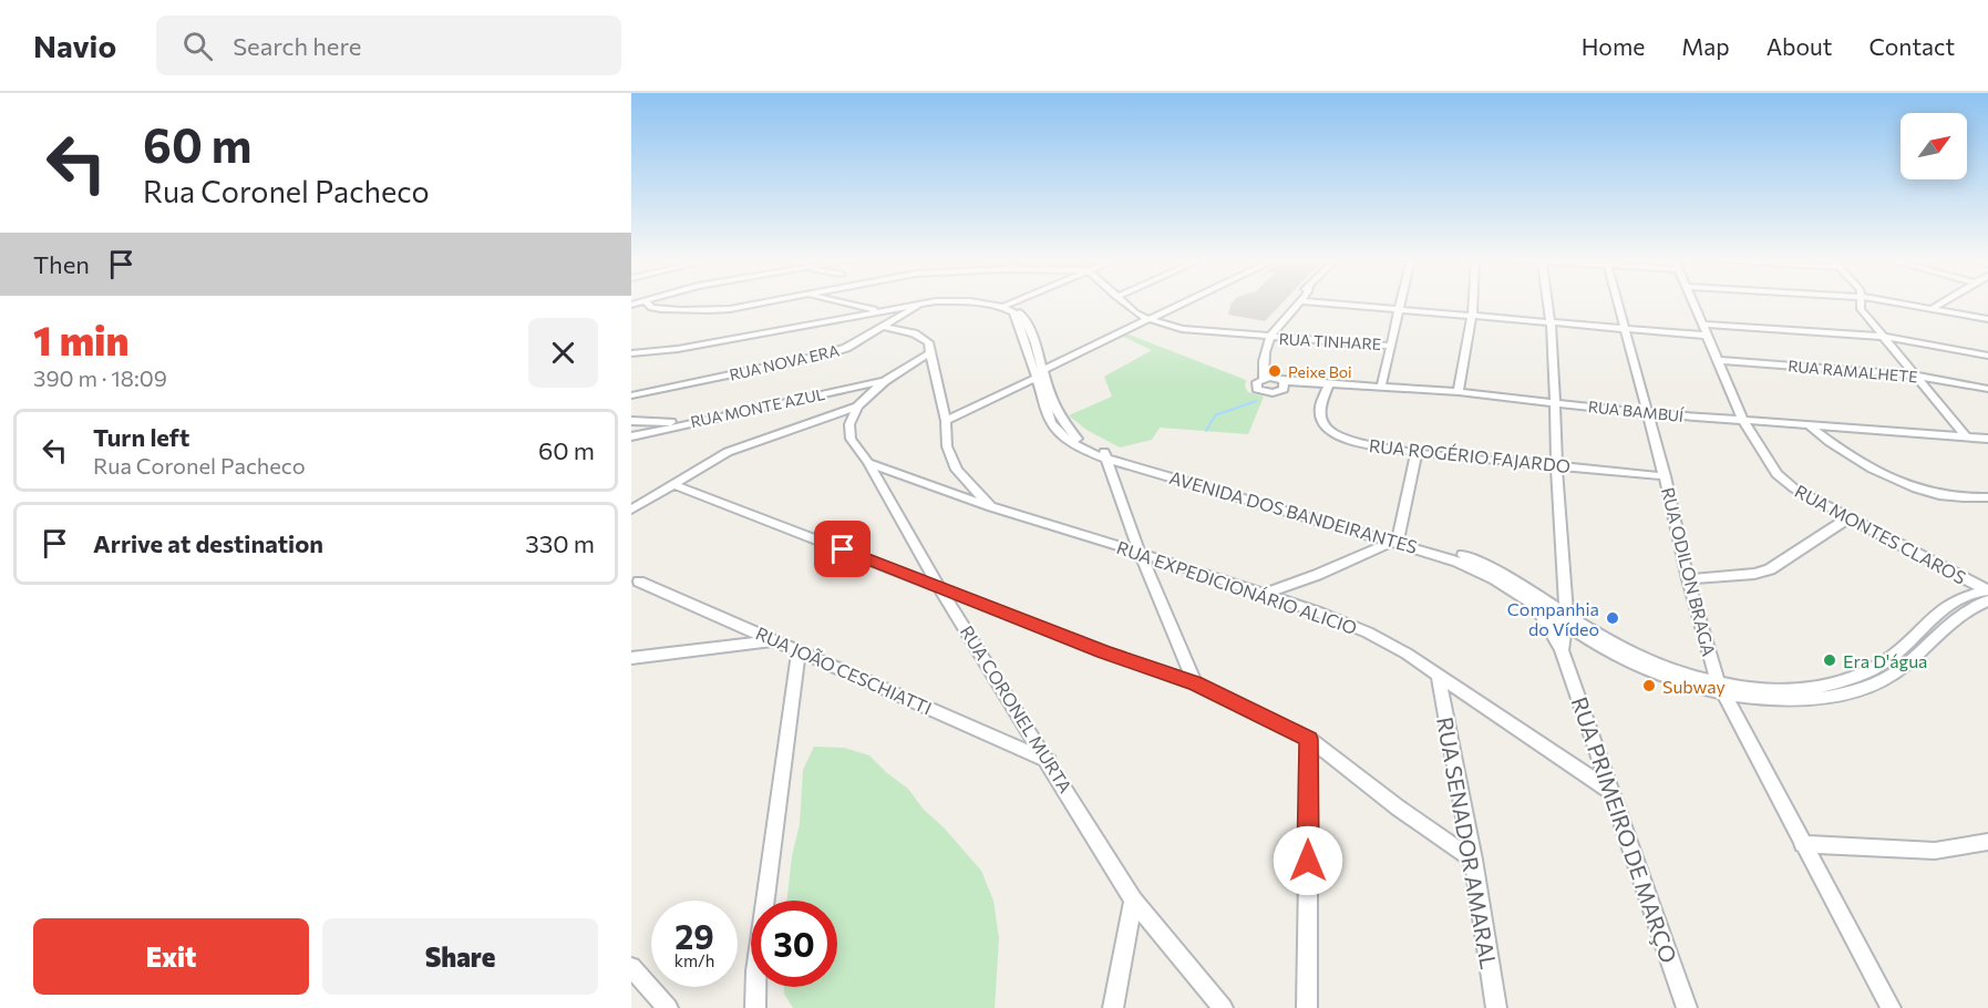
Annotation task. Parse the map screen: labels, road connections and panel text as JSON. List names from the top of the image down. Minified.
{"streets":{"street":["RUA TINHARE","RUA NOVA ERA","RUA RAMALHETE","RUA MONTE AZUL","RUA BAMBUÍ","RUA ROGÉRIO FAJARDO","AVENIDA DOS BANDEIRANTES","RUA MONTES CLAROS","RUA ODILON BRAGA","RUA EXPEDICIONÁRIO ALICIO","RUA JOÃO CESCHIATTI","RUA CORONEL MURTA","RUA PRIMEIRO DE MARÇO","RUA SENADOR AMARAL"]},"crossings":[["RUA RAMALHETE","RUA MONTES CLAROS"],["RUA BAMBUÍ","RUA ROGÉRIO FAJARDO"],["RUA BAMBUÍ","RUA MONTES CLAROS"],["RUA BAMBUÍ","RUA ODILON BRAGA"],["RUA BAMBUÍ","RUA PRIMEIRO DE MARÇO"],["RUA ROGÉRIO FAJARDO","RUA ODILON BRAGA"],["RUA ROGÉRIO FAJARDO","RUA PRIMEIRO DE MARÇO"],["AVENIDA DOS BANDEIRANTES","RUA MONTES CLAROS"],["AVENIDA DOS BANDEIRANTES","RUA ODILON BRAGA"],["AVENIDA DOS BANDEIRANTES","RUA PRIMEIRO DE MARÇO"],["RUA EXPEDICIONÁRIO ALICIO","RUA CORONEL MURTA"],["RUA EXPEDICIONÁRIO ALICIO","RUA PRIMEIRO DE MARÇO"],["RUA EXPEDICIONÁRIO ALICIO","RUA SENADOR AMARAL"],["RUA JOÃO CESCHIATTI","RUA CORONEL MURTA"]],"places":["Peixe Boi","Companhia do Vídeo","Era D'água","Subway"],"north":"top right","page":{"header":"Navio","search":"Search here","nav":["Home","Map","About","Contact"],"turn":["60 m","Rua Coronel Pacheco"],"then":"Then","heading":["1 min","390 m · 18:09"],"list":[{"name":"Turn left","note":"Rua Coronel Pacheco","value":"60 m"},{"name":"Arrive at destination","value":"330 m"}],"speed":"29 km/h","limit":"30","buttons":["Exit","Share"]}}
